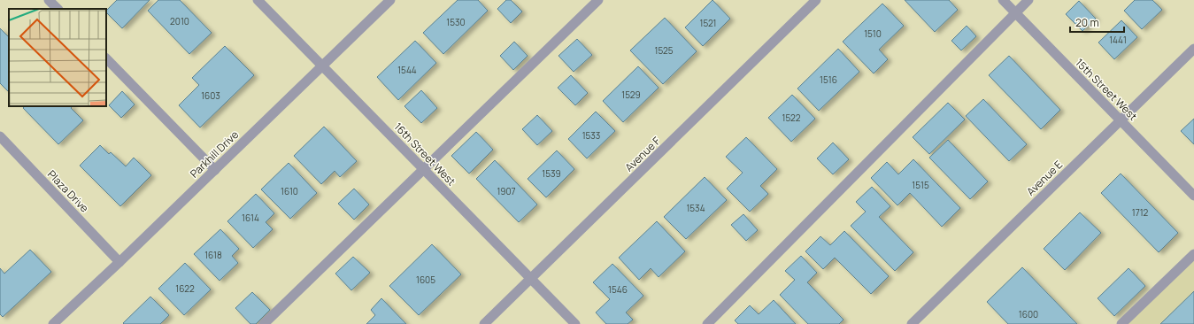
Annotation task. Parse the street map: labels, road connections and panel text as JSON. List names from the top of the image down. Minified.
{"streets":{"street":["15th Street West","Parkhill Drive","16th Street West","Avenue F","Avenue E","Plaza Drive"]},"crossings":[["15th Street West","Avenue E"],["Parkhill Drive","16th Street West"],["Parkhill Drive","Plaza Drive"],["16th Street West","Avenue F"]],"house_numbers":["2010","1530","1521","1510","1441","1525","1544","1516","1529","1603","1522","1533","1539","1515","1610","1907","1534","1712","1614","1618","1605","1622","1546","1600"],"scale_bar":"20 m"}
